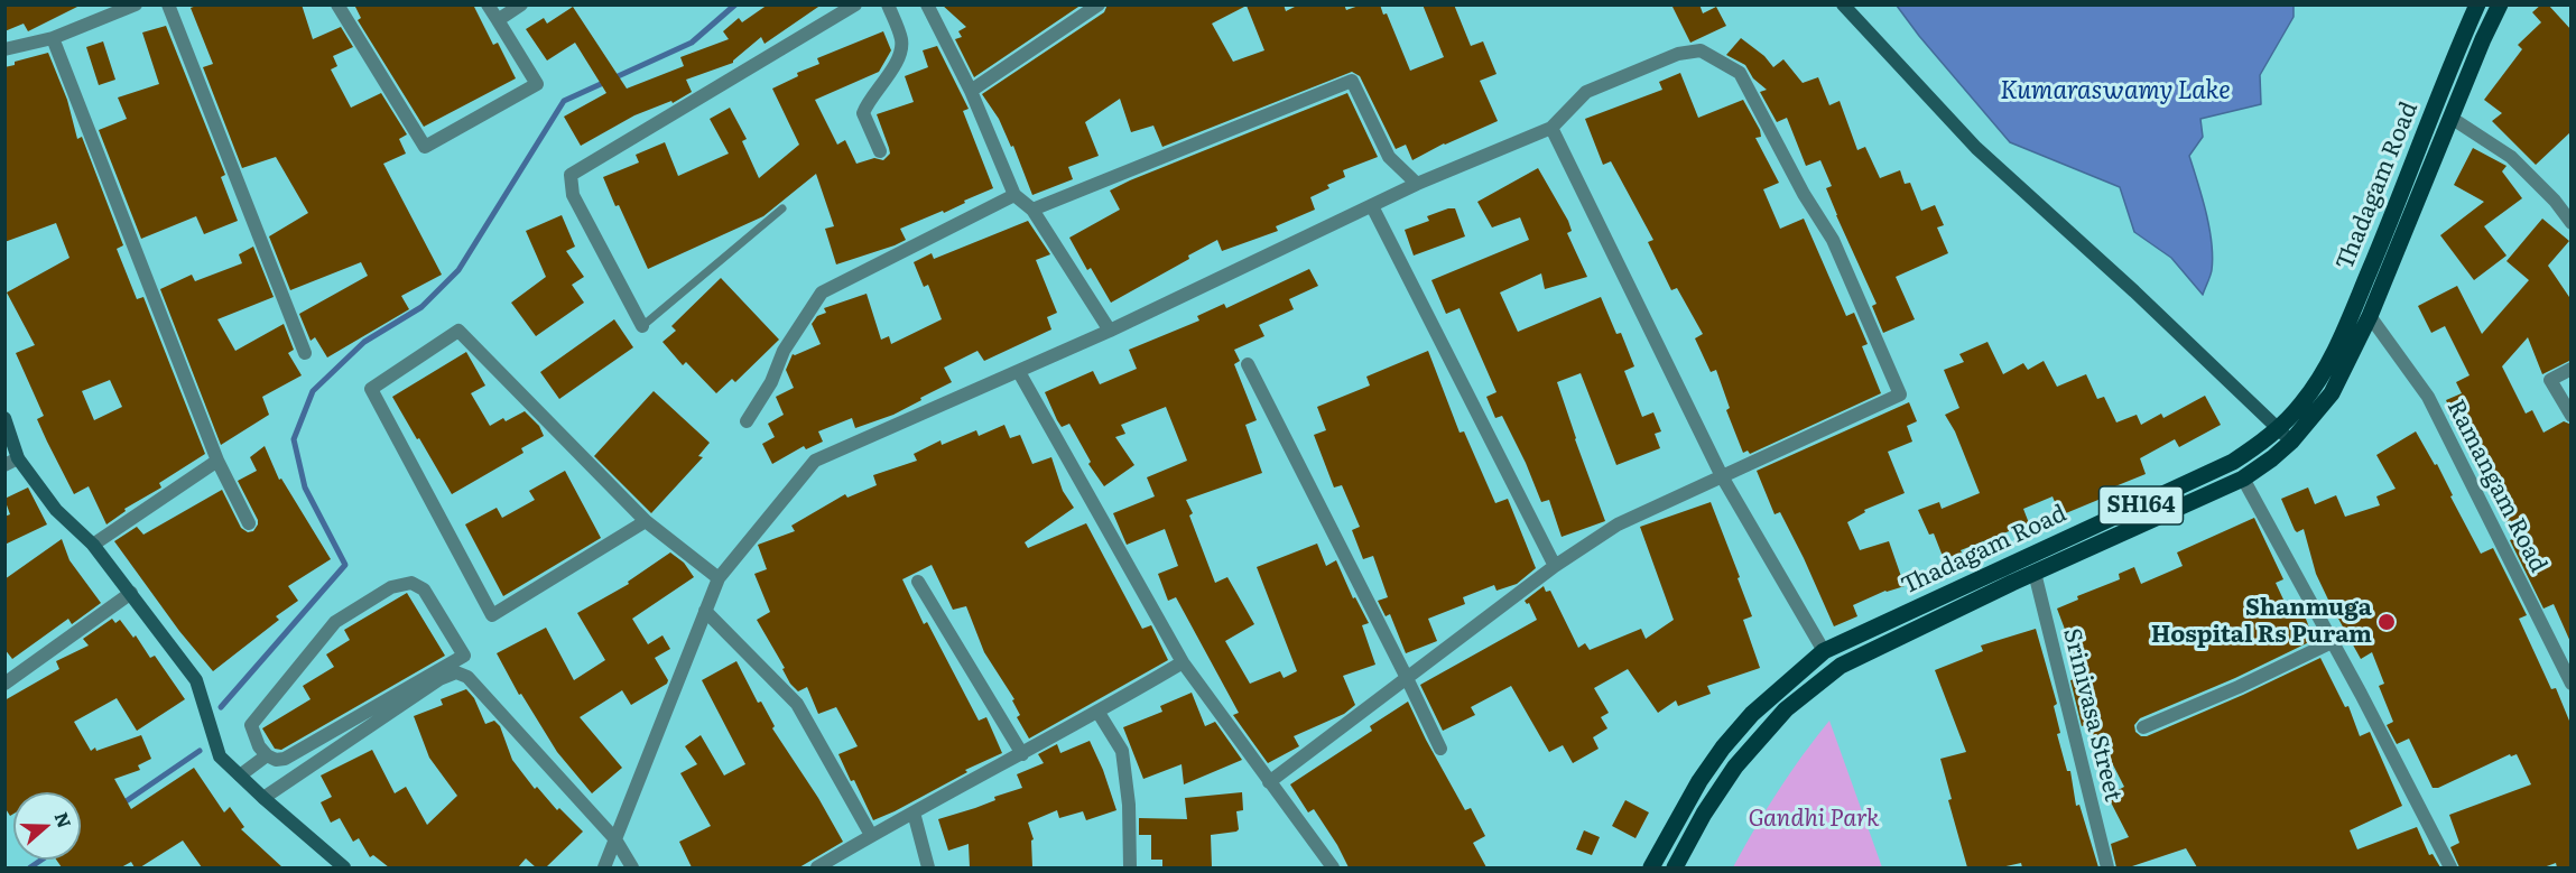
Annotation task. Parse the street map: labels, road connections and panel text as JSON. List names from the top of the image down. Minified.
{"streets":{"main road":["Thadagam Road","SH164"],"street":["Ramangam Road","Srinivasa Street"]},"crossings":[["Thadagam Road","Ramangam Road"],["Thadagam Road","Srinivasa Street"]],"water":["Kumaraswamy Lake"],"parks":["Gandhi Park"],"places":["Shanmuga Hospital Rs Puram"],"north":"right"}
